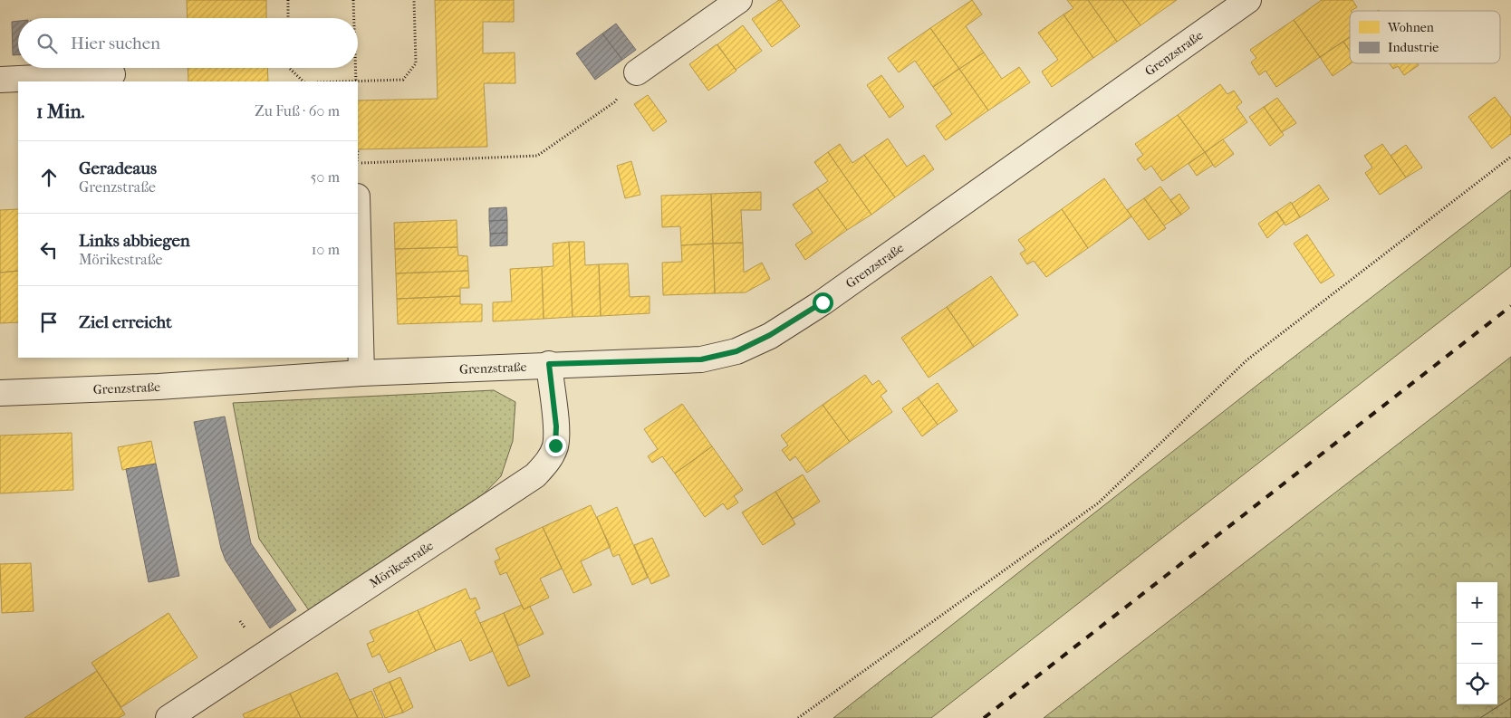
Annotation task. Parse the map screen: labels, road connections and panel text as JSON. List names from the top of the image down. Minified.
{"streets":{"street":["Grenzstraße","Mörikestraße"]},"crossings":[["Grenzstraße","Mörikestraße"]],"legend":["Wohnen","Industrie"],"page":{"search":"Hier suchen","heading":["1 Min.","Zu Fuß · 60 m"],"list":[["Geradeaus","Grenzstraße","50 m"],["Links abbiegen","Mörikestraße","10 m"],"Ziel erreicht"],"map_buttons":["+","−"]}}
